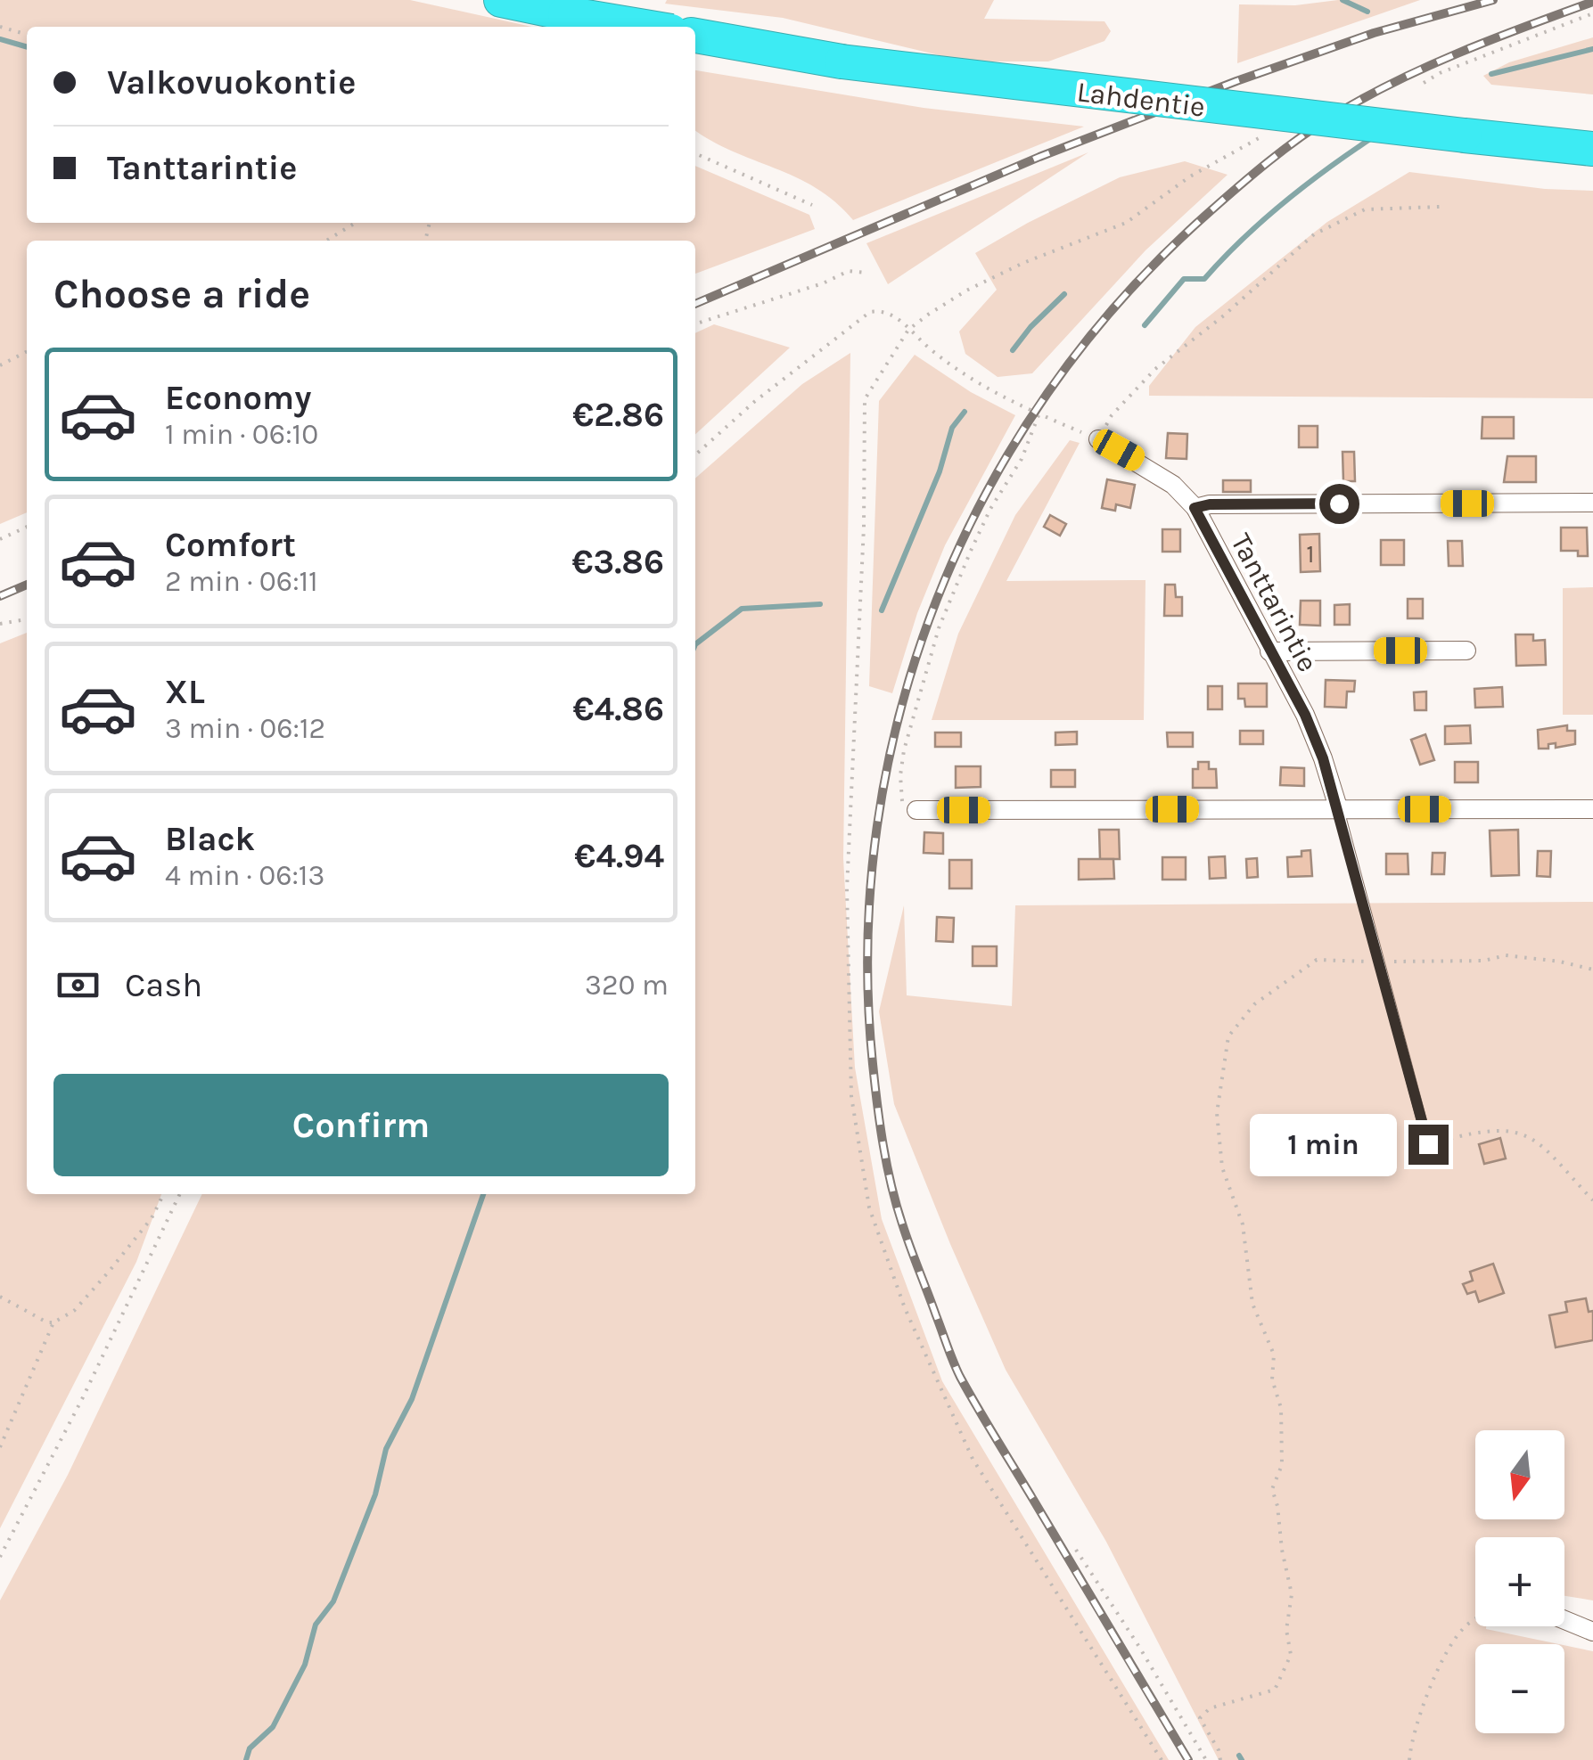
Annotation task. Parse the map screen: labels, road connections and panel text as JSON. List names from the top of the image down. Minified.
{"streets":{"highway":["Lahdentie"],"street":["Tanttarintie"]},"house_numbers":["1"],"north":"bottom","page":{"banner":["Valkovuokontie","Tanttarintie"],"heading":"Choose a ride","list":[{"name":"Economy","note":"1 min · 06:10","value":"€2.86"},{"name":"Comfort","note":"2 min · 06:11","value":"€3.86"},{"name":"XL","note":"3 min · 06:12","value":"€4.86"},{"name":"Black","note":"4 min · 06:13","value":"€4.94"}],"pay":["Cash","320 m"],"buttons":"Confirm","bubble":"1 min","map_buttons":["+","−"]}}
